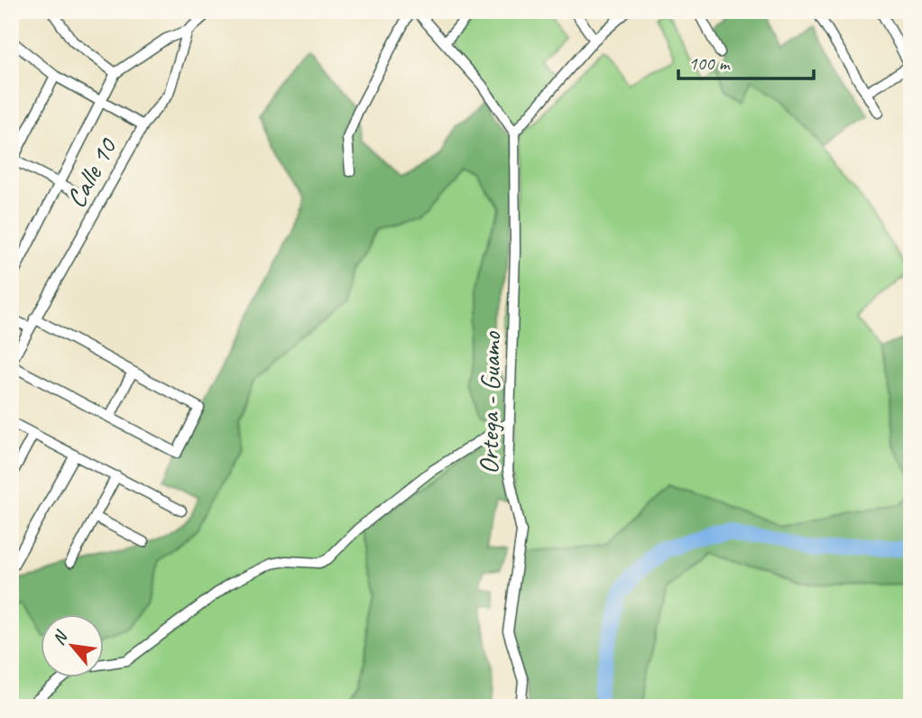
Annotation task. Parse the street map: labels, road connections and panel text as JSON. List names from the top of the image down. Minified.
{"streets":{"street":["Calle 10","Ortega - Guamo"]},"scale_bar":"100 m","north":"top left"}
